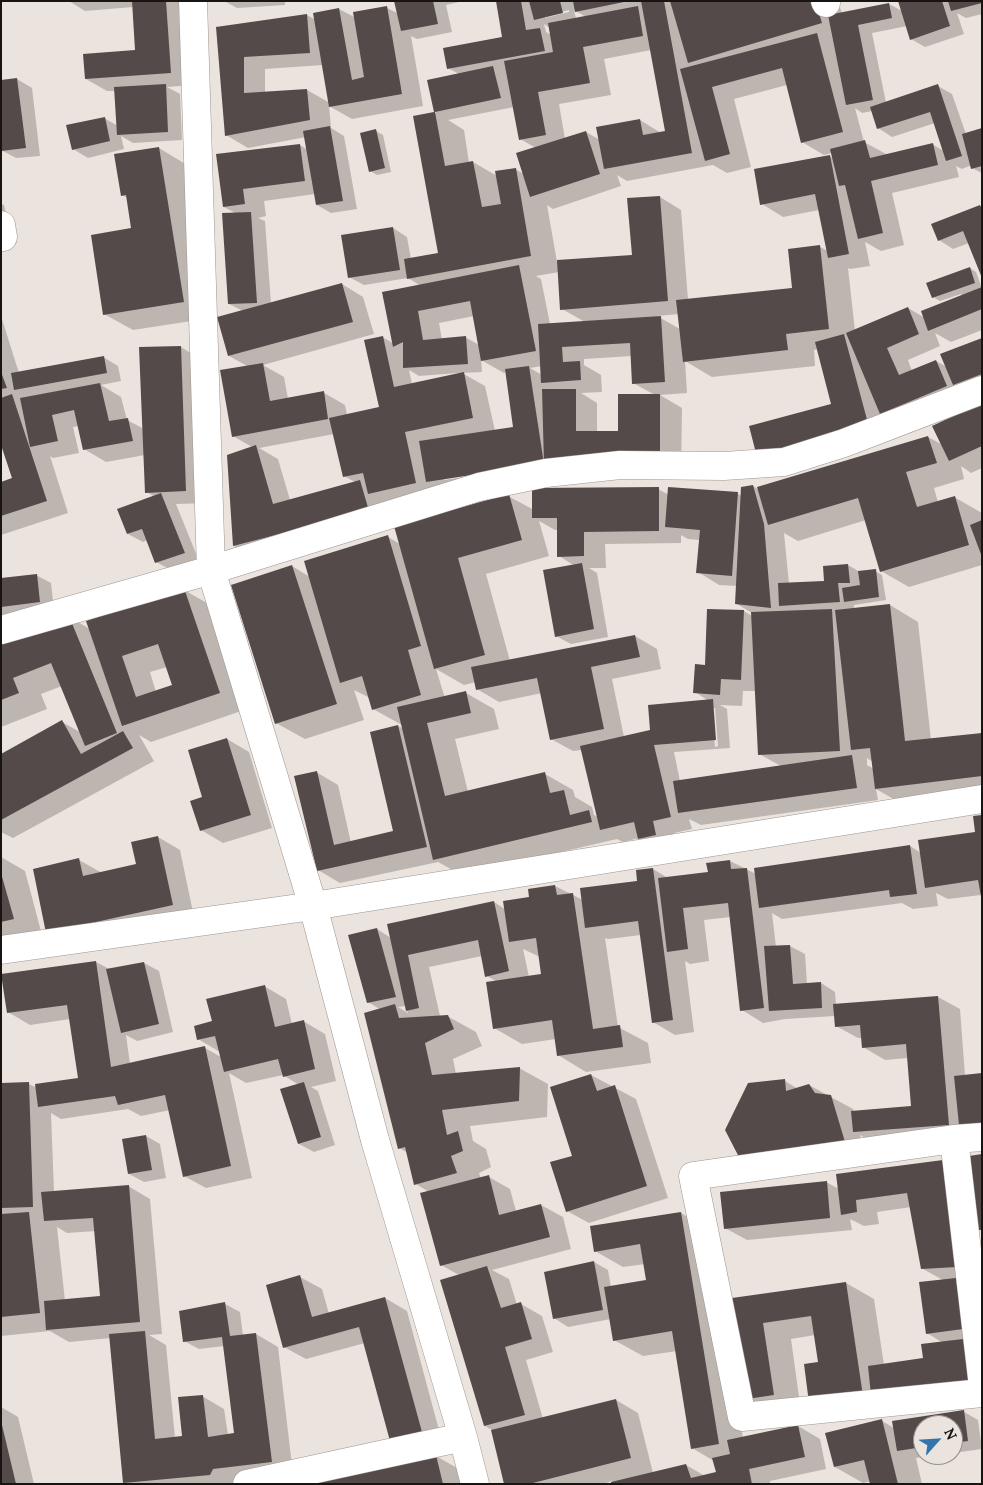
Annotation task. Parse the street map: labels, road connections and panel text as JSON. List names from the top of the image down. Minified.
{"north":"top right"}
